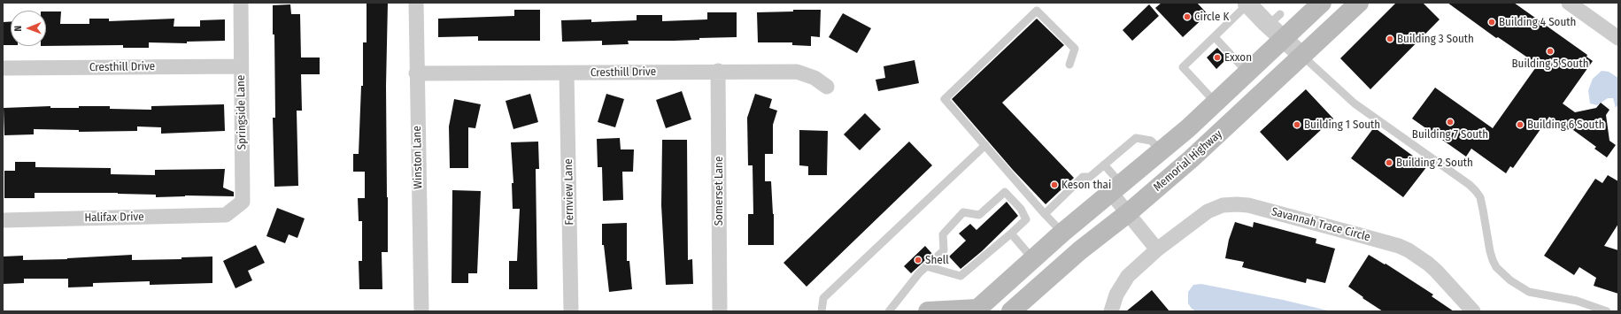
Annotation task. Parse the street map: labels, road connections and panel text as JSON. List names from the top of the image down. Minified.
{"streets":{"main road":["Memorial Highway"],"street":["Cresthill Drive","Springside Lane","Winston Lane","Somerset Lane","Fernview Lane","Halifax Drive","Savannah Trace Circle"]},"crossings":[["Cresthill Drive","Springside Lane"],["Cresthill Drive","Winston Lane"],["Cresthill Drive","Somerset Lane"],["Cresthill Drive","Fernview Lane"],["Springside Lane","Halifax Drive"]],"places":["Circle K","Building 4 South","Building 3 South","Building 5 South","Exxon","Building 7 South","Building 1 South","Building 6 South","Building 2 South","Keson thai","Shell"],"north":"left"}
